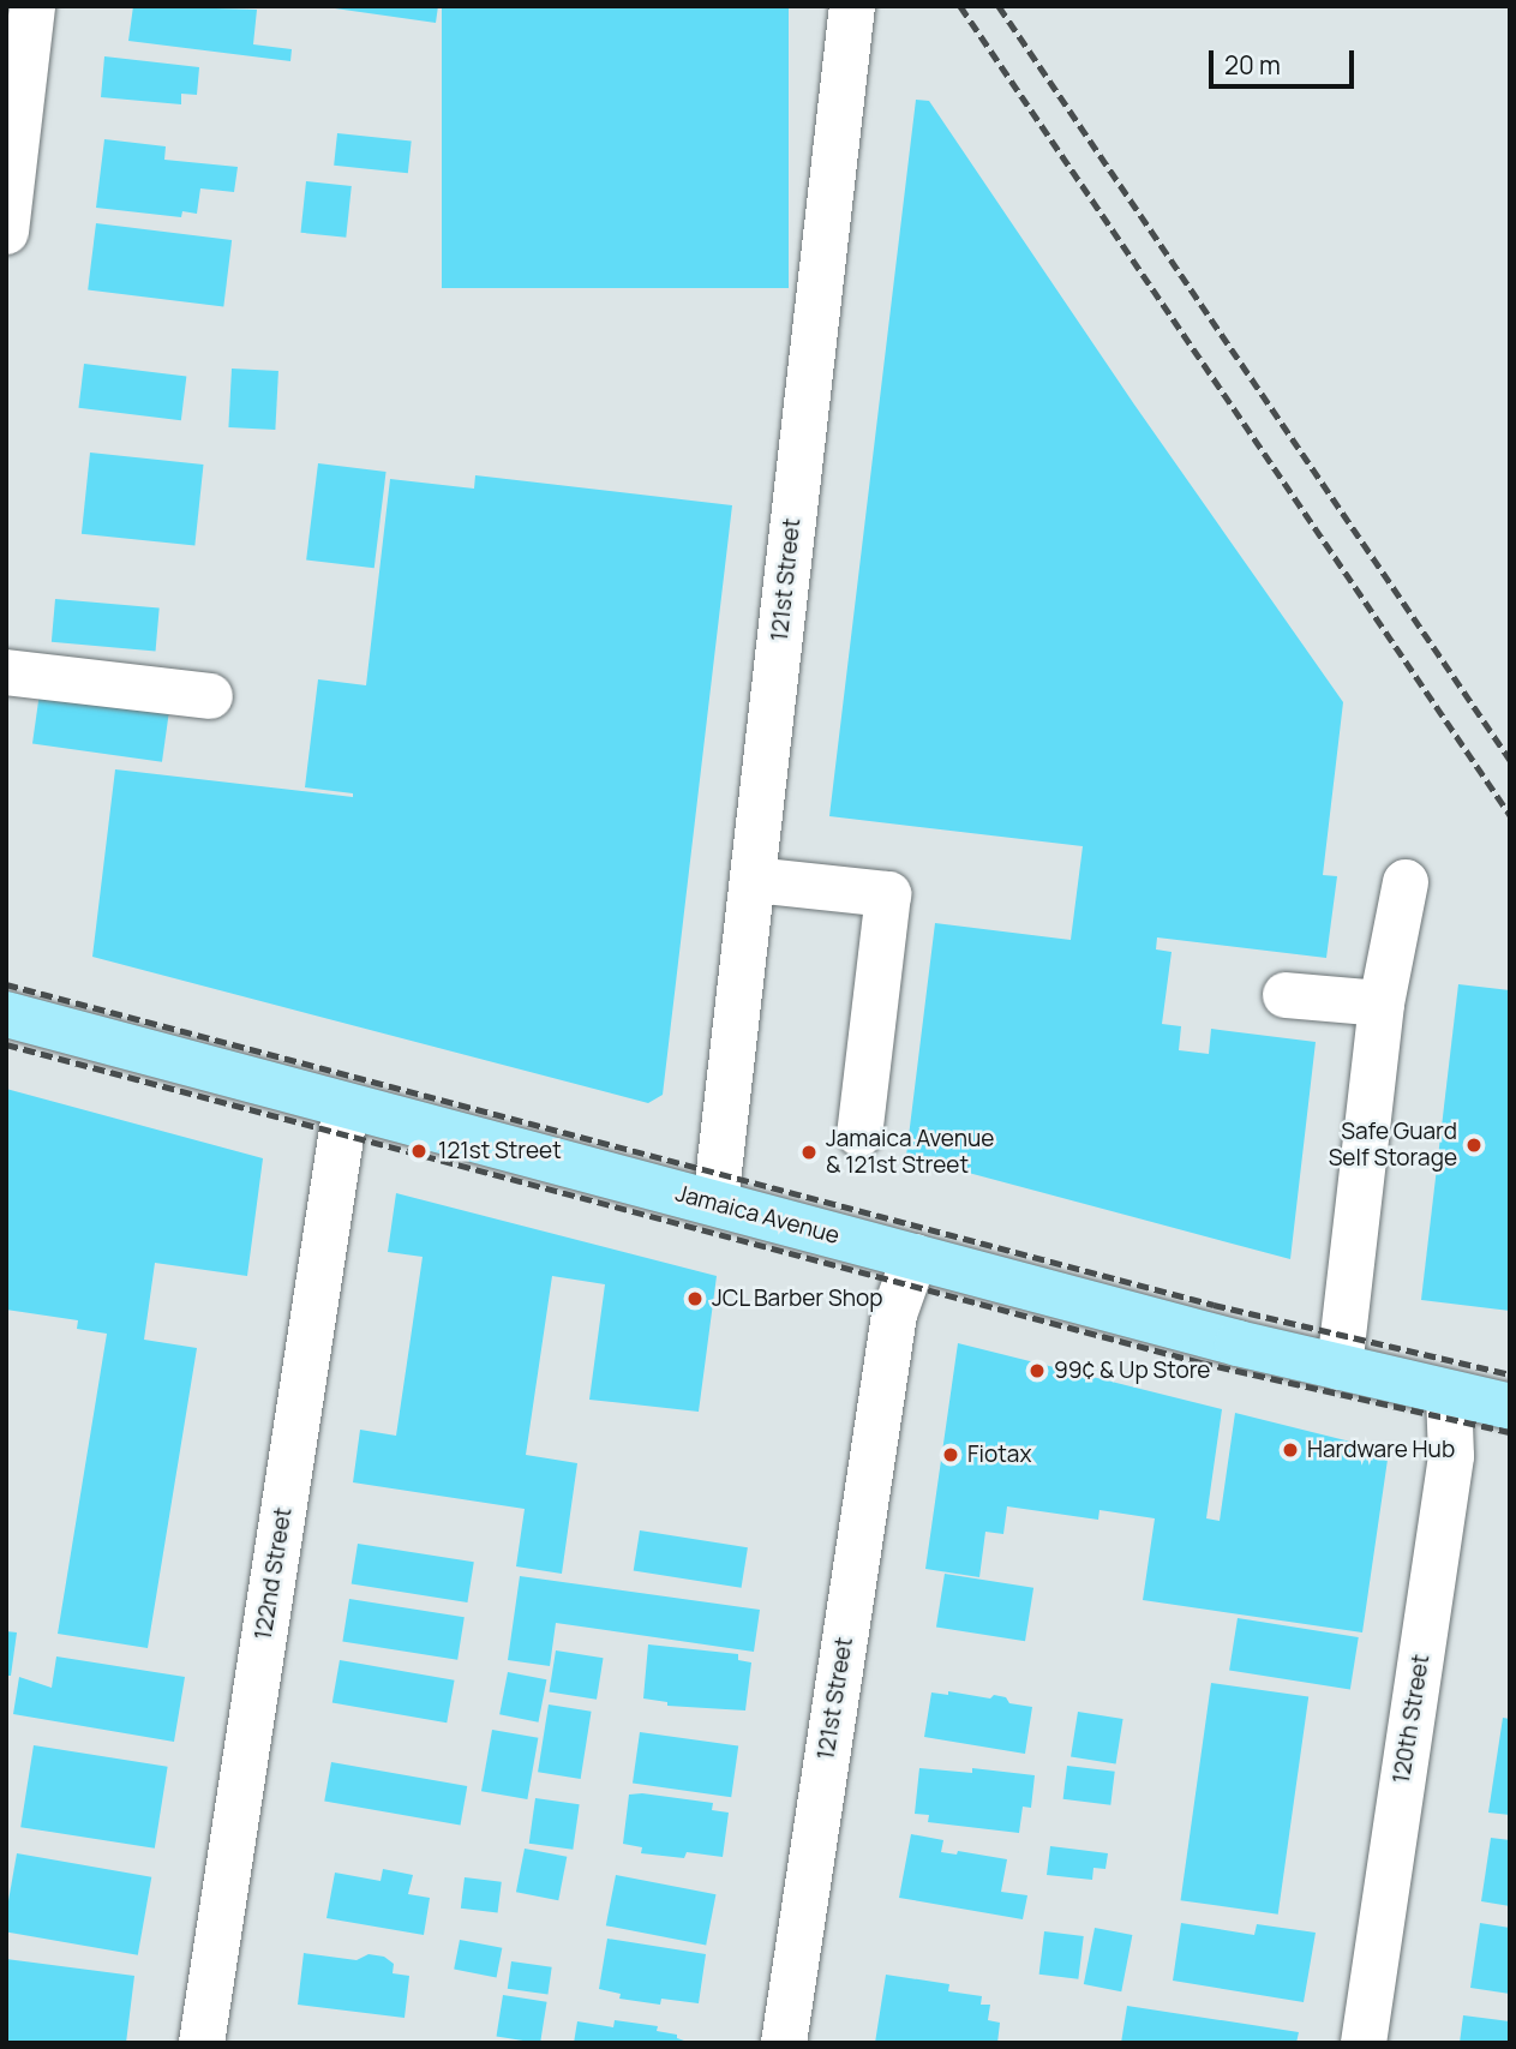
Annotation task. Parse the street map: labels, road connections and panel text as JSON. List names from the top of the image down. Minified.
{"streets":{"main road":["Jamaica Avenue"],"street":["121st Street","122nd Street","120th Street"]},"crossings":[["121st Street","Jamaica Avenue"],["Jamaica Avenue","122nd Street"],["Jamaica Avenue","120th Street"]],"places":["Safe Guard Self Storage","121st Street","Jamaica Avenue & 121st Street","JCL Barber Shop","99¢ & Up Store","Hardware Hub","Fiotax"],"scale_bar":"20 m"}
